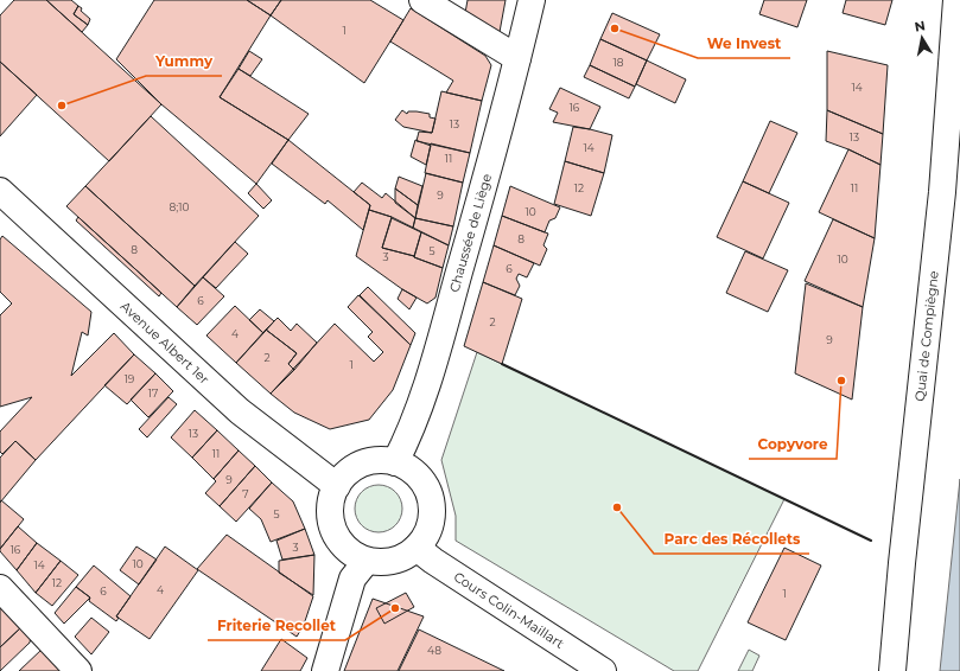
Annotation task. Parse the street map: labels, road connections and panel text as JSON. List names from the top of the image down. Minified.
{"streets":{"street":["Chaussée de Liège","Quai de Compiègne","Avenue Albert 1er","Cours Colin-Maillart"]},"crossings":[["Chaussée de Liège","Avenue Albert 1er"],["Chaussée de Liège","Cours Colin-Maillart"],["Avenue Albert 1er","Cours Colin-Maillart"]],"places":["We Invest","Yummy","Copyvore","Parc des Récollets","Friterie Recollet"],"house_numbers":["1","18","14","16","13","13","14","11","12","11","9","8;10","10","8","8","5","3","10","6","6","2","4","9","2","1","19","17","13","11","9","7","5","3","16","10","14","12","4","6","1","48"],"north":"top"}
